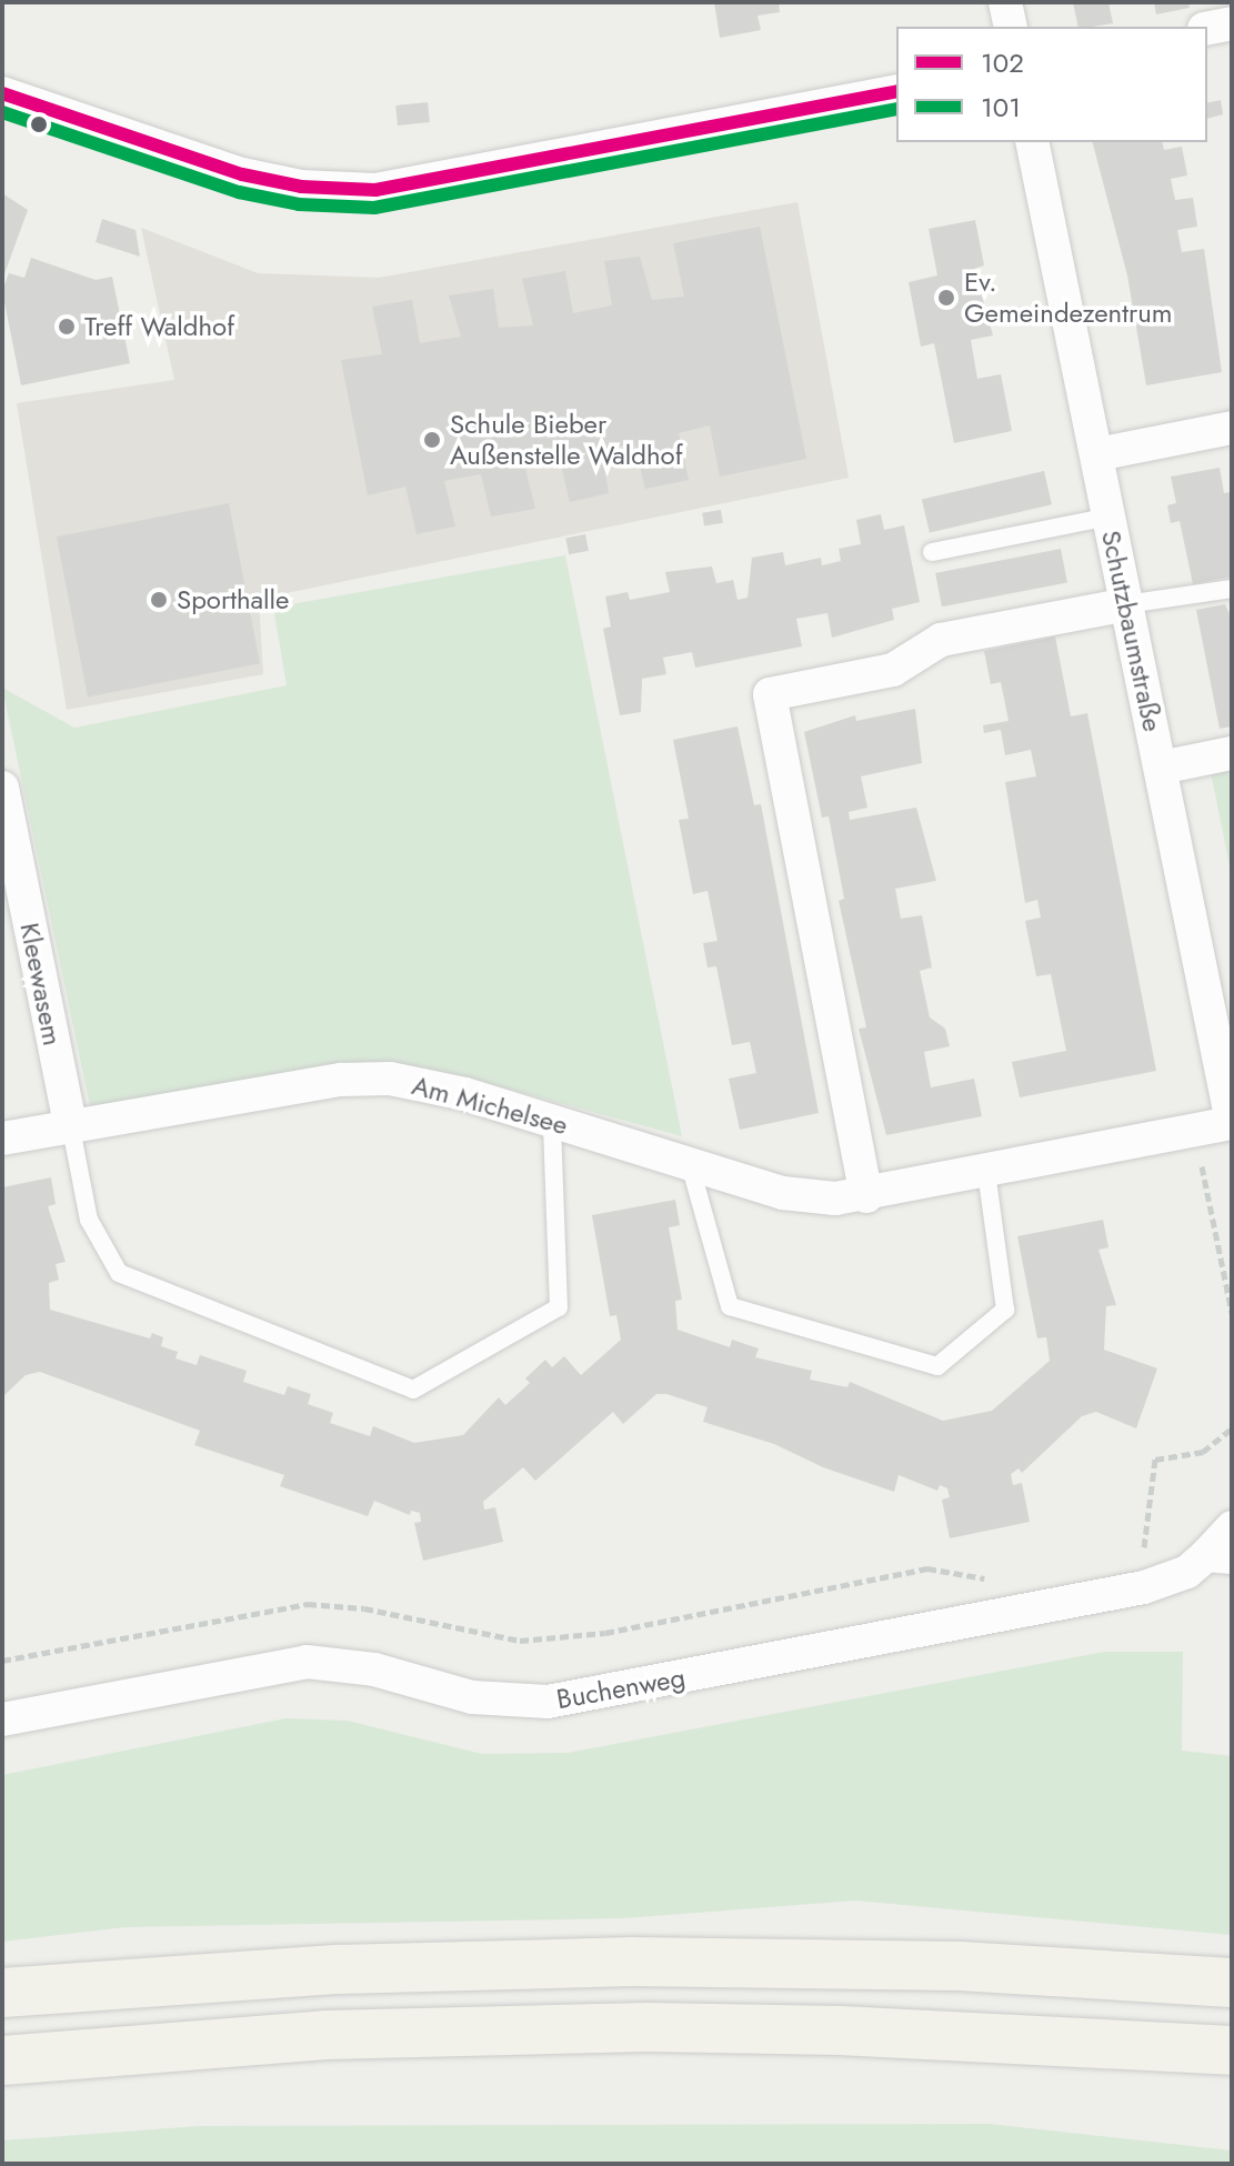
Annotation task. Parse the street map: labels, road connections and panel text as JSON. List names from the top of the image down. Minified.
{"streets":{"street":["Schutzbaumstraße","Kleewasem","Am Michelsee","Buchenweg"]},"crossings":[["Schutzbaumstraße","Am Michelsee"],["Kleewasem","Am Michelsee"]],"places":["Ev. Gemeindezentrum","Treff Waldhof","Schule Bieber Außenstelle Waldhof","Sporthalle"],"lines":["transit line 102","transit line 101"],"legend":["102","101"]}
